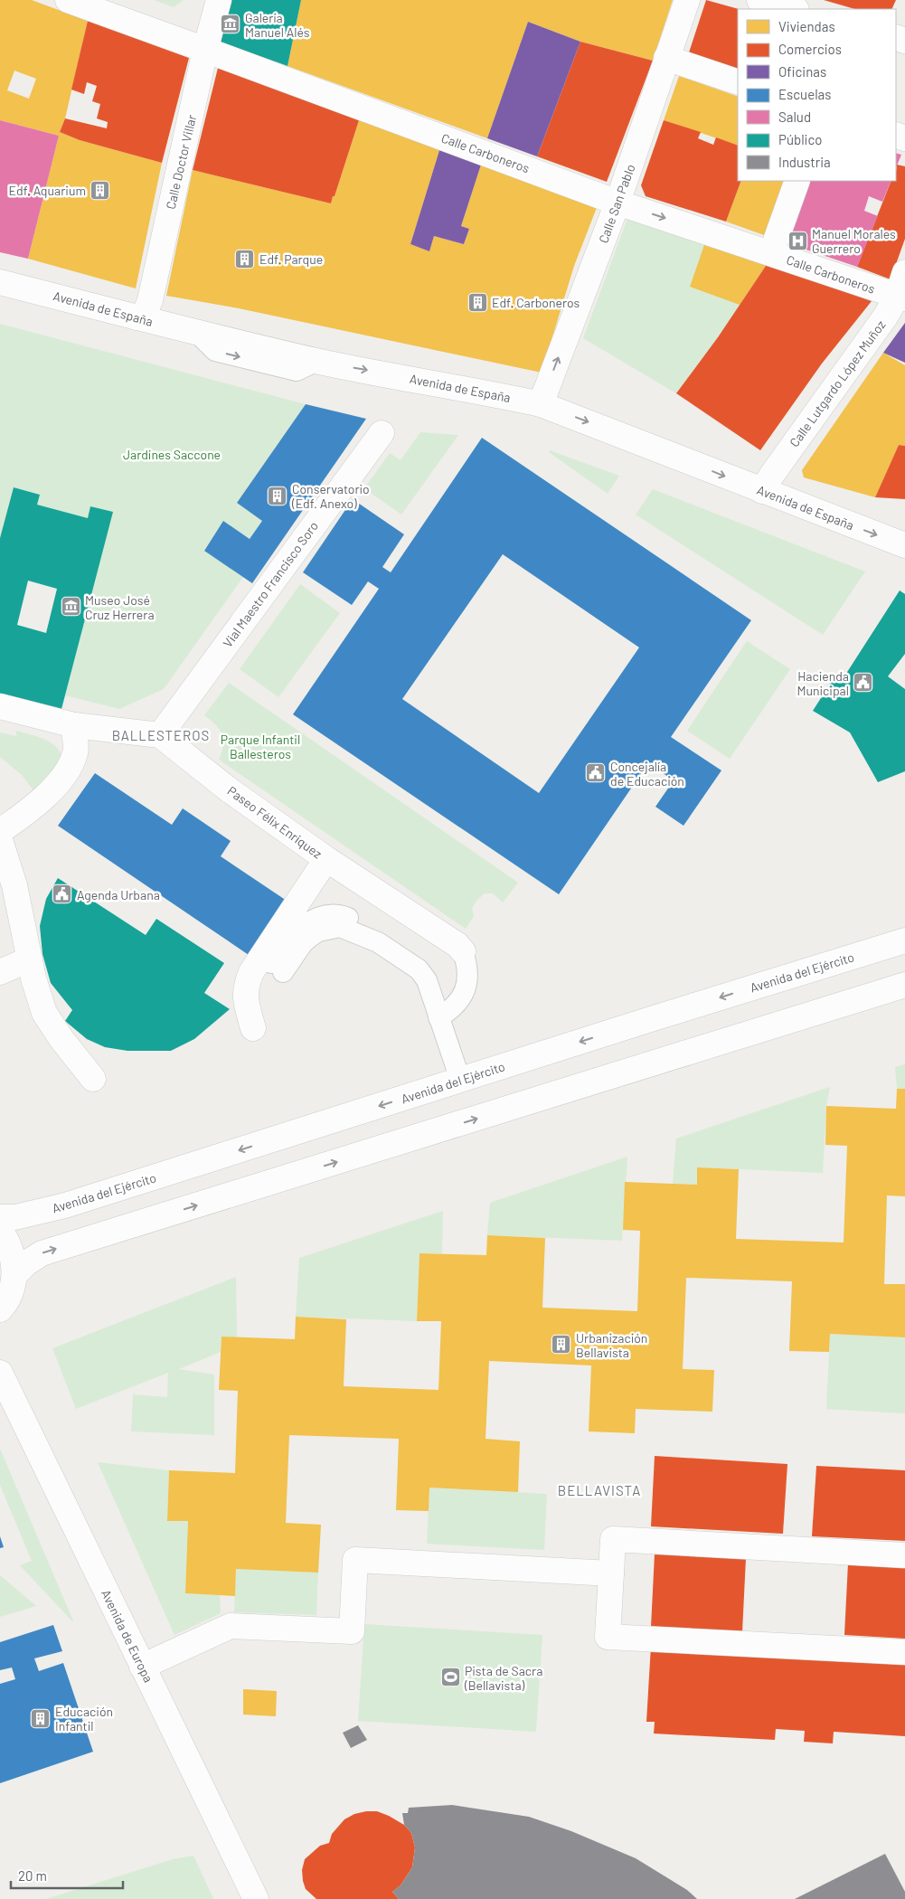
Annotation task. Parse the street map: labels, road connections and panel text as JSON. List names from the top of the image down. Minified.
{"streets":{"street":["Calle Carboneros","Calle Doctor Villar","Calle San Pablo","Avenida de España","Calle Lutgardo López Muñoz","Vial Maestro Francisco Soro","Paseo Félix Enriquez","Avenida del Ejército","Avenida de Europa"]},"crossings":[["Calle Carboneros","Calle Doctor Villar"],["Calle Carboneros","Calle San Pablo"],["Calle Carboneros","Calle Lutgardo López Muñoz"],["Calle Doctor Villar","Avenida de España"],["Calle San Pablo","Avenida de España"],["Avenida de España","Calle Lutgardo López Muñoz"],["Vial Maestro Francisco Soro","Paseo Félix Enriquez"]],"one_way":["Calle San Pablo","Avenida de España"],"districts":["BALLESTEROS","BELLAVISTA"],"parks":["Jardines Saccone","Parque Infantil Ballesteros"],"places":{"museum":["Galería Manuel Alés","Museo José Cruz Herrera"],"building":["Edf. Aquarium","Edf. Parque","Edf. Carboneros","Conservatorio (Edf. Anexo)","Urbanización Bellavista","Educación Infantil"],"hospital":["Manuel Morales Guerrero"],"public building":["Hacienda Municipal","Concejalía de Educación","Agenda Urbana"],"sports":["Pista de Sacra (Bellavista)"]},"legend":["Viviendas","Comercios","Oficinas","Escuelas","Salud","Público","Industria"],"scale_bar":"20 m"}
